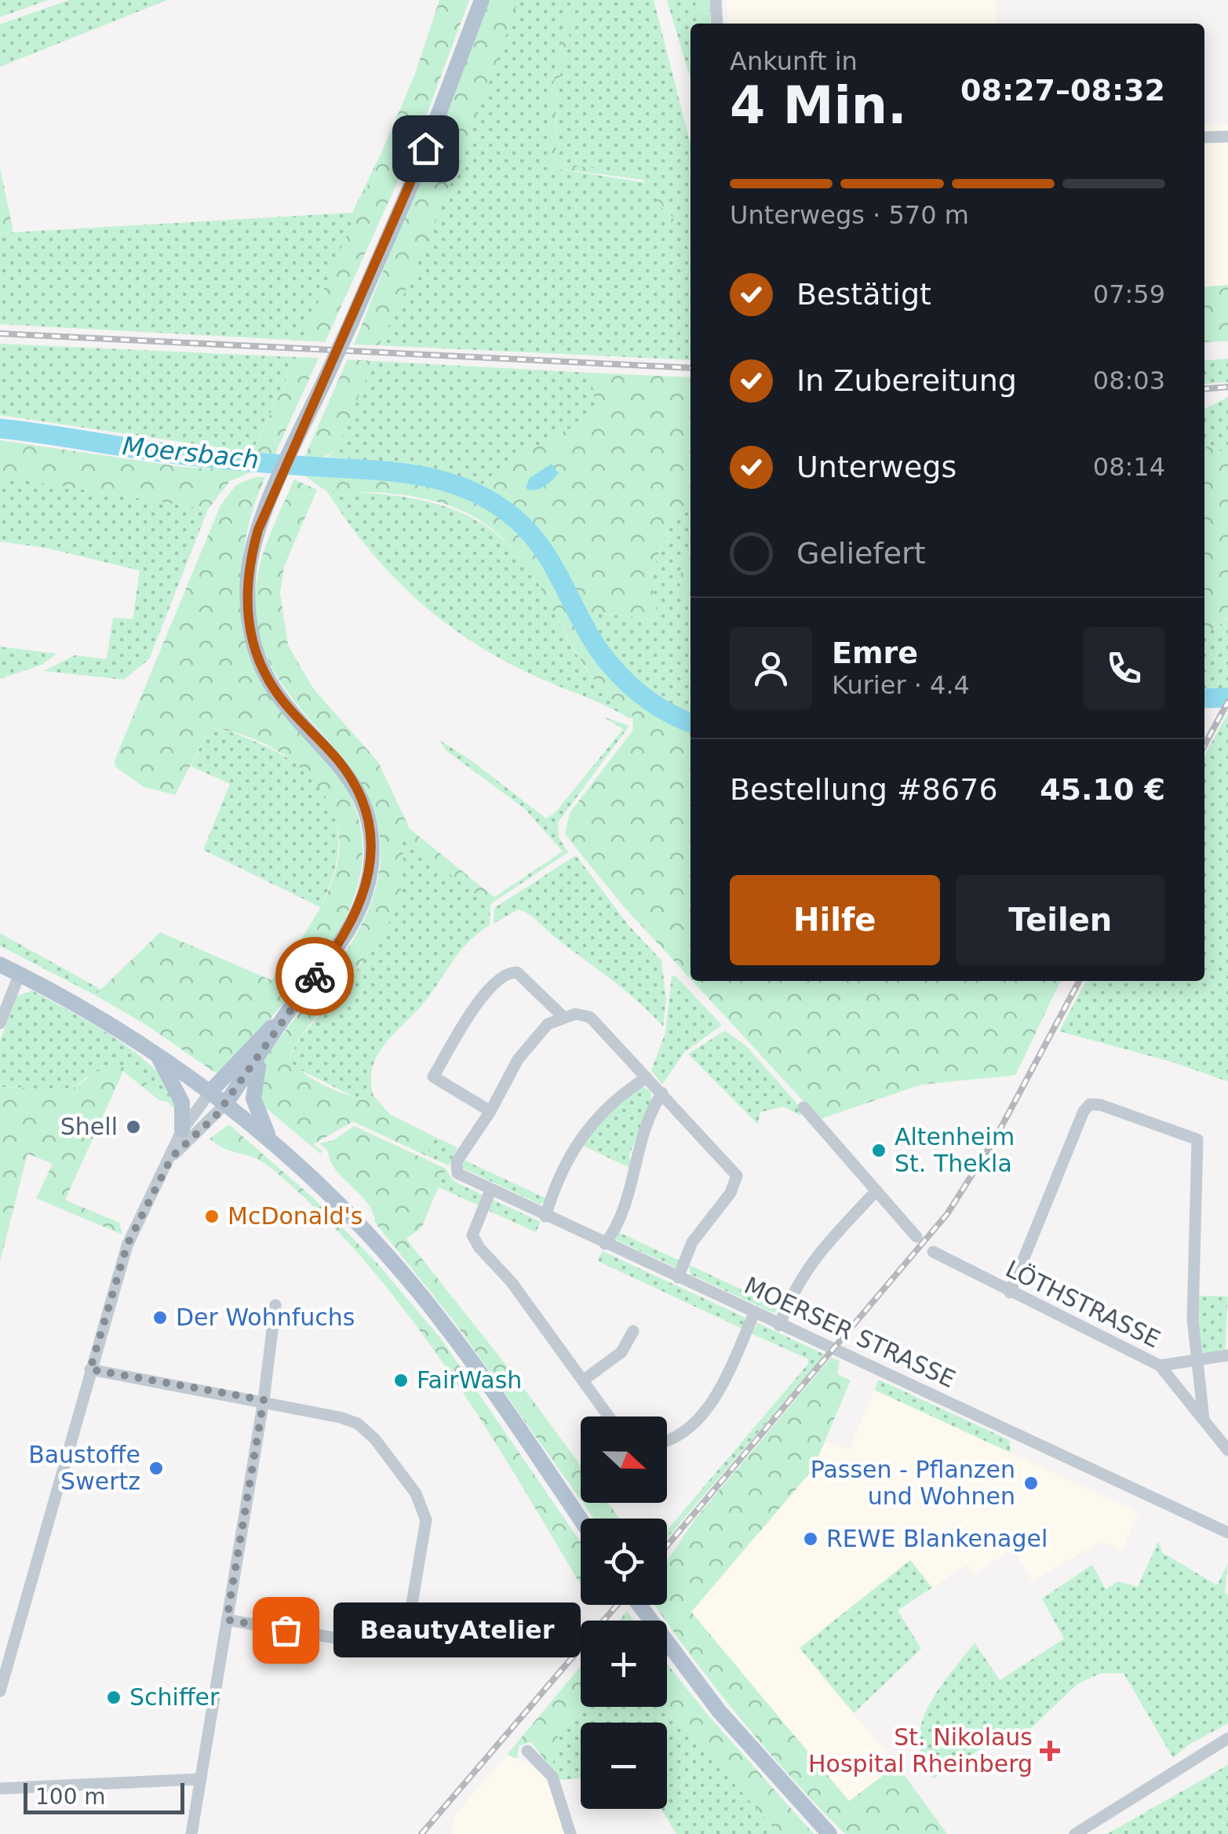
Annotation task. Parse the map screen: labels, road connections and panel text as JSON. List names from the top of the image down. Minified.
{"streets":{"street":["LÖTHSTRASSE","MOERSER STRASSE"]},"water":["Moersbach"],"places":{"other":["Shell","Altenheim St. Thekla","McDonald's","Der Wohnfuchs","FairWash","Baustoffe Swertz","Passen - Pflanzen und Wohnen","REWE Blankenagel","BeautyAtelier","Schiffer"],"health":["St. Nikolaus Hospital Rheinberg"]},"scale_bar":"100 m","north":"right","page":{"heading":["4 Min.","Ankunft in","08:27–08:32"],"panel":["Emre","Kurier · 4.4","Bestellung #8676","45.10 €"],"bar":"Unterwegs · 570 m","list":[["Bestätigt","07:59"],["In Zubereitung","08:03"],["Unterwegs","08:14"],"Geliefert"],"buttons":["Hilfe","Teilen"],"map_buttons":["+","−"],"bubble":"BeautyAtelier","scale":"100 m"}}
